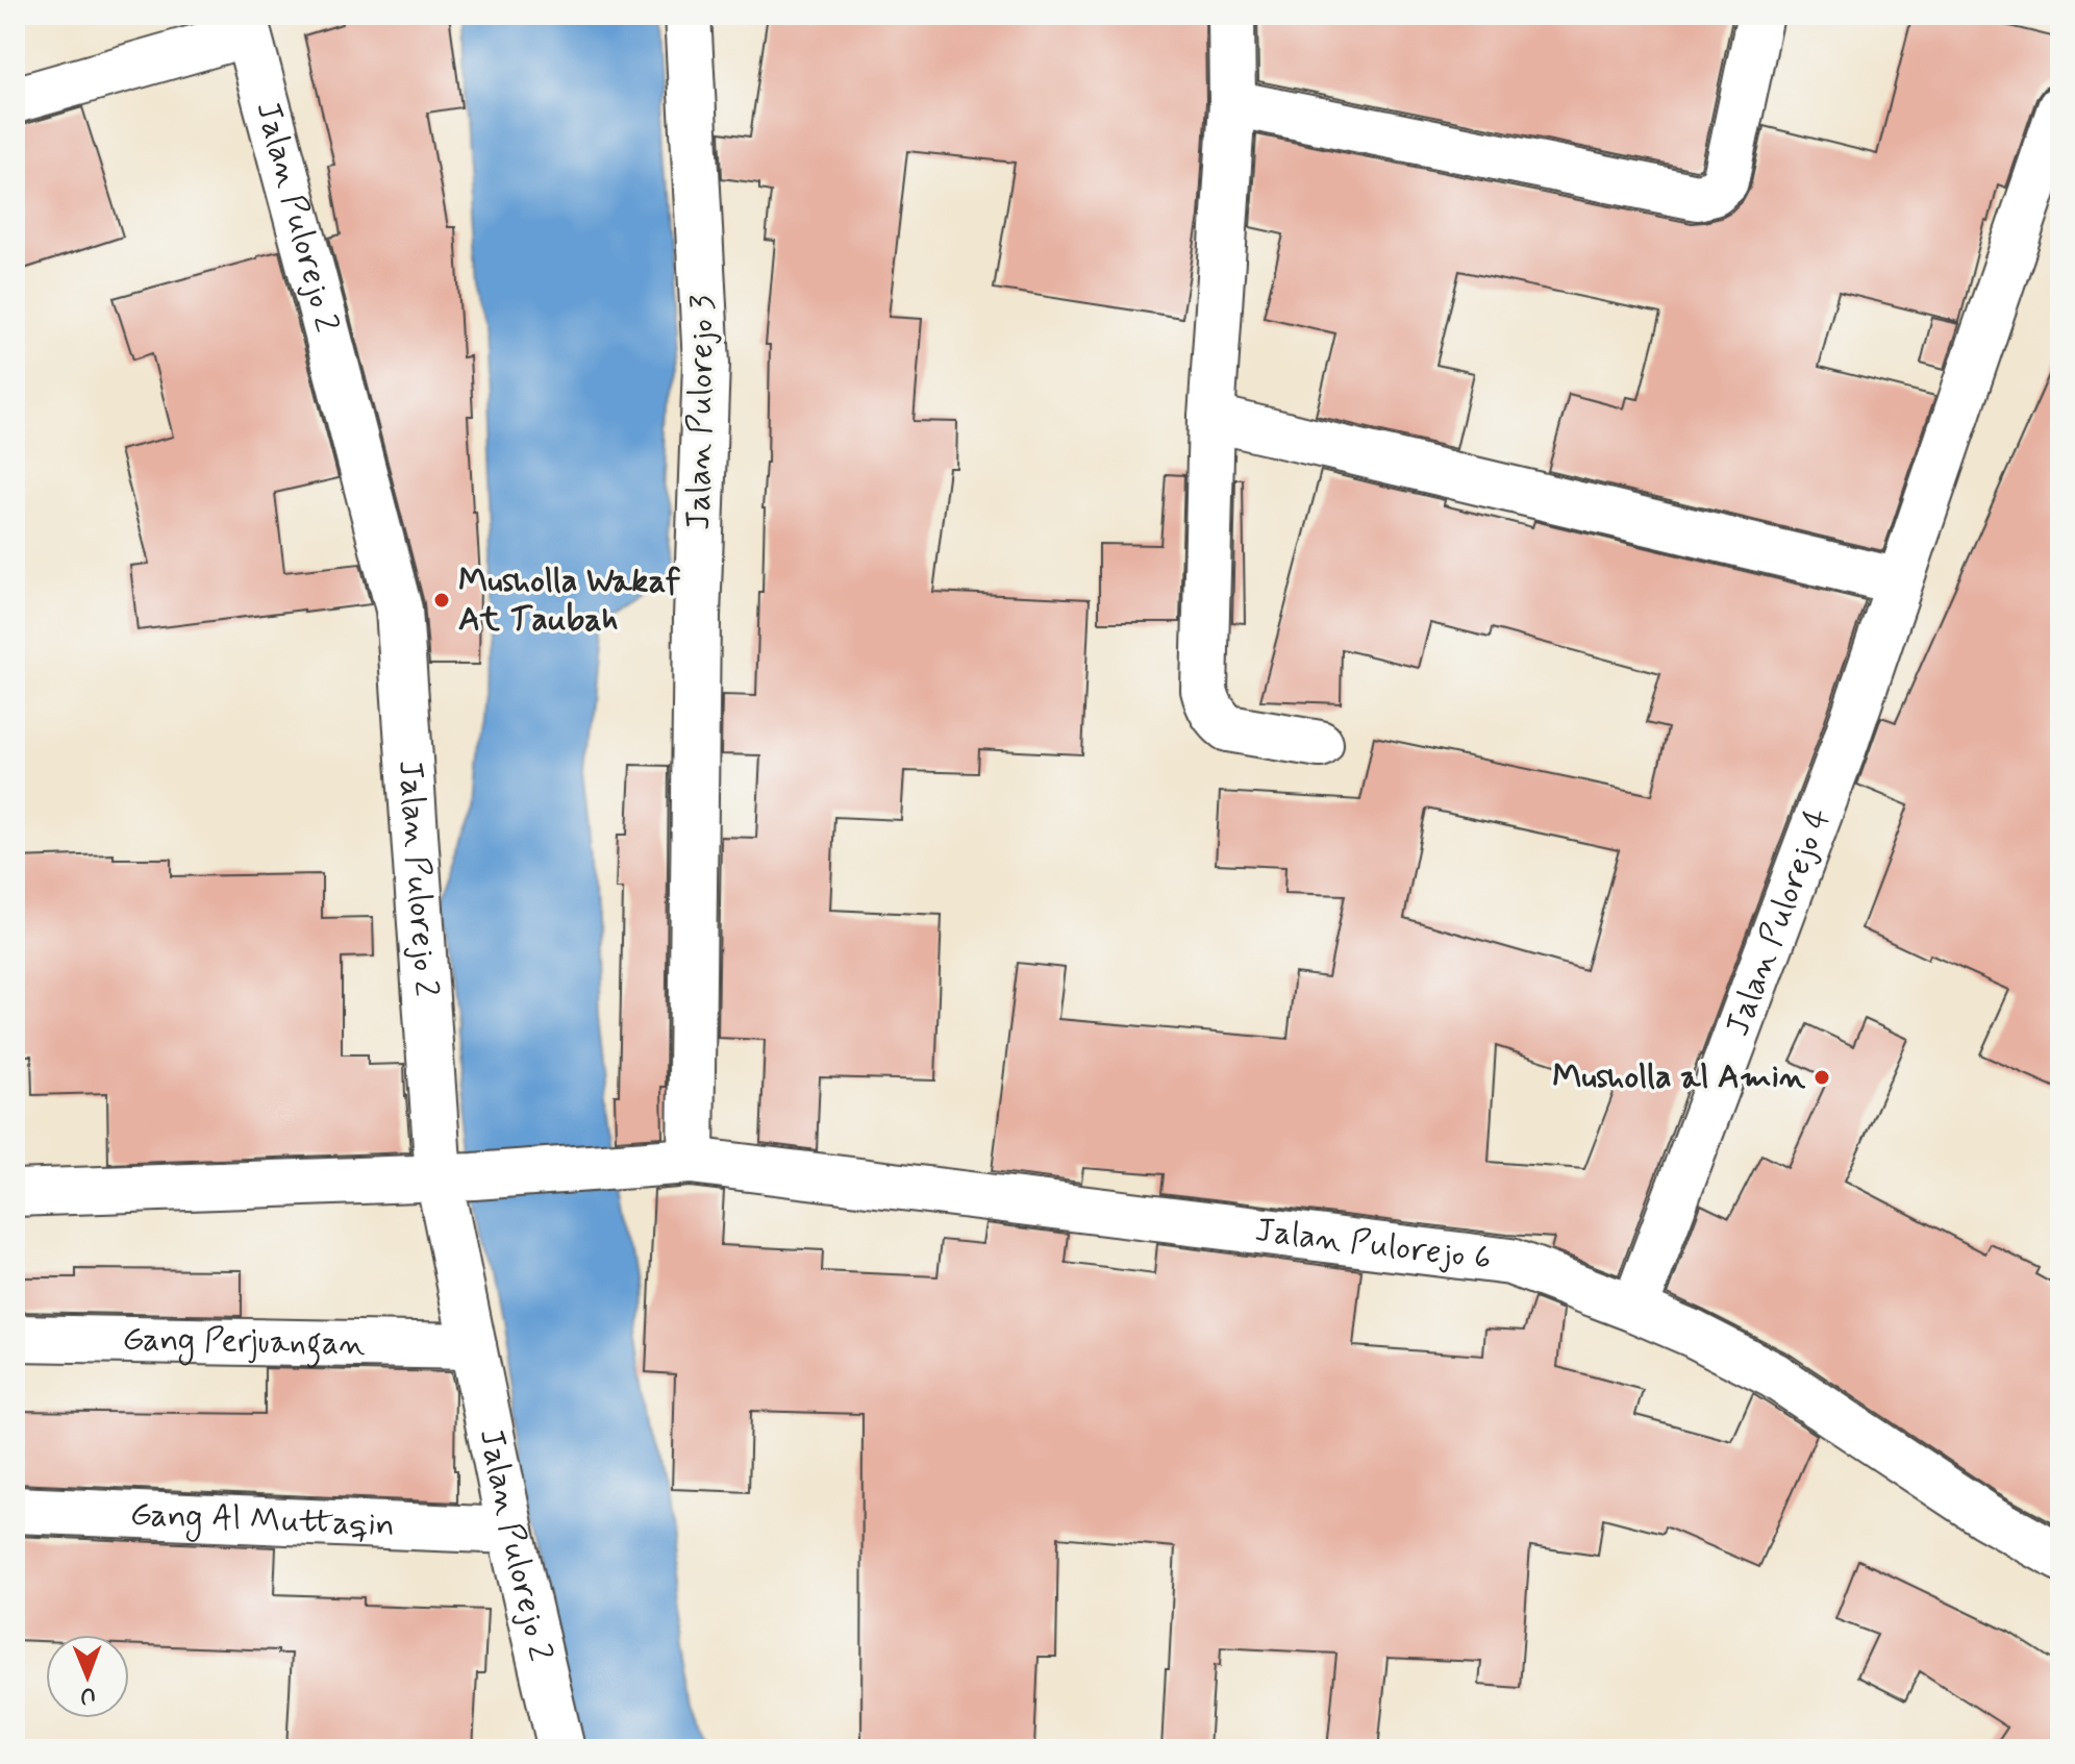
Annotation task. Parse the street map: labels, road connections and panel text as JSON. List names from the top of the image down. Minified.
{"streets":{"street":["Jalan Pulorejo 2","Jalan Pulorejo 3","Jalan Pulorejo 4","Jalan Pulorejo 6","Gang Perjuangan","Gang Al Muttaqin"]},"crossings":[["Jalan Pulorejo 2","Jalan Pulorejo 6"],["Jalan Pulorejo 2","Gang Perjuangan"],["Jalan Pulorejo 2","Gang Al Muttaqin"],["Jalan Pulorejo 3","Jalan Pulorejo 6"],["Jalan Pulorejo 4","Jalan Pulorejo 6"]],"places":["Musholla Wakaf At Taubah","Musholla al Amin"],"north":"bottom"}
